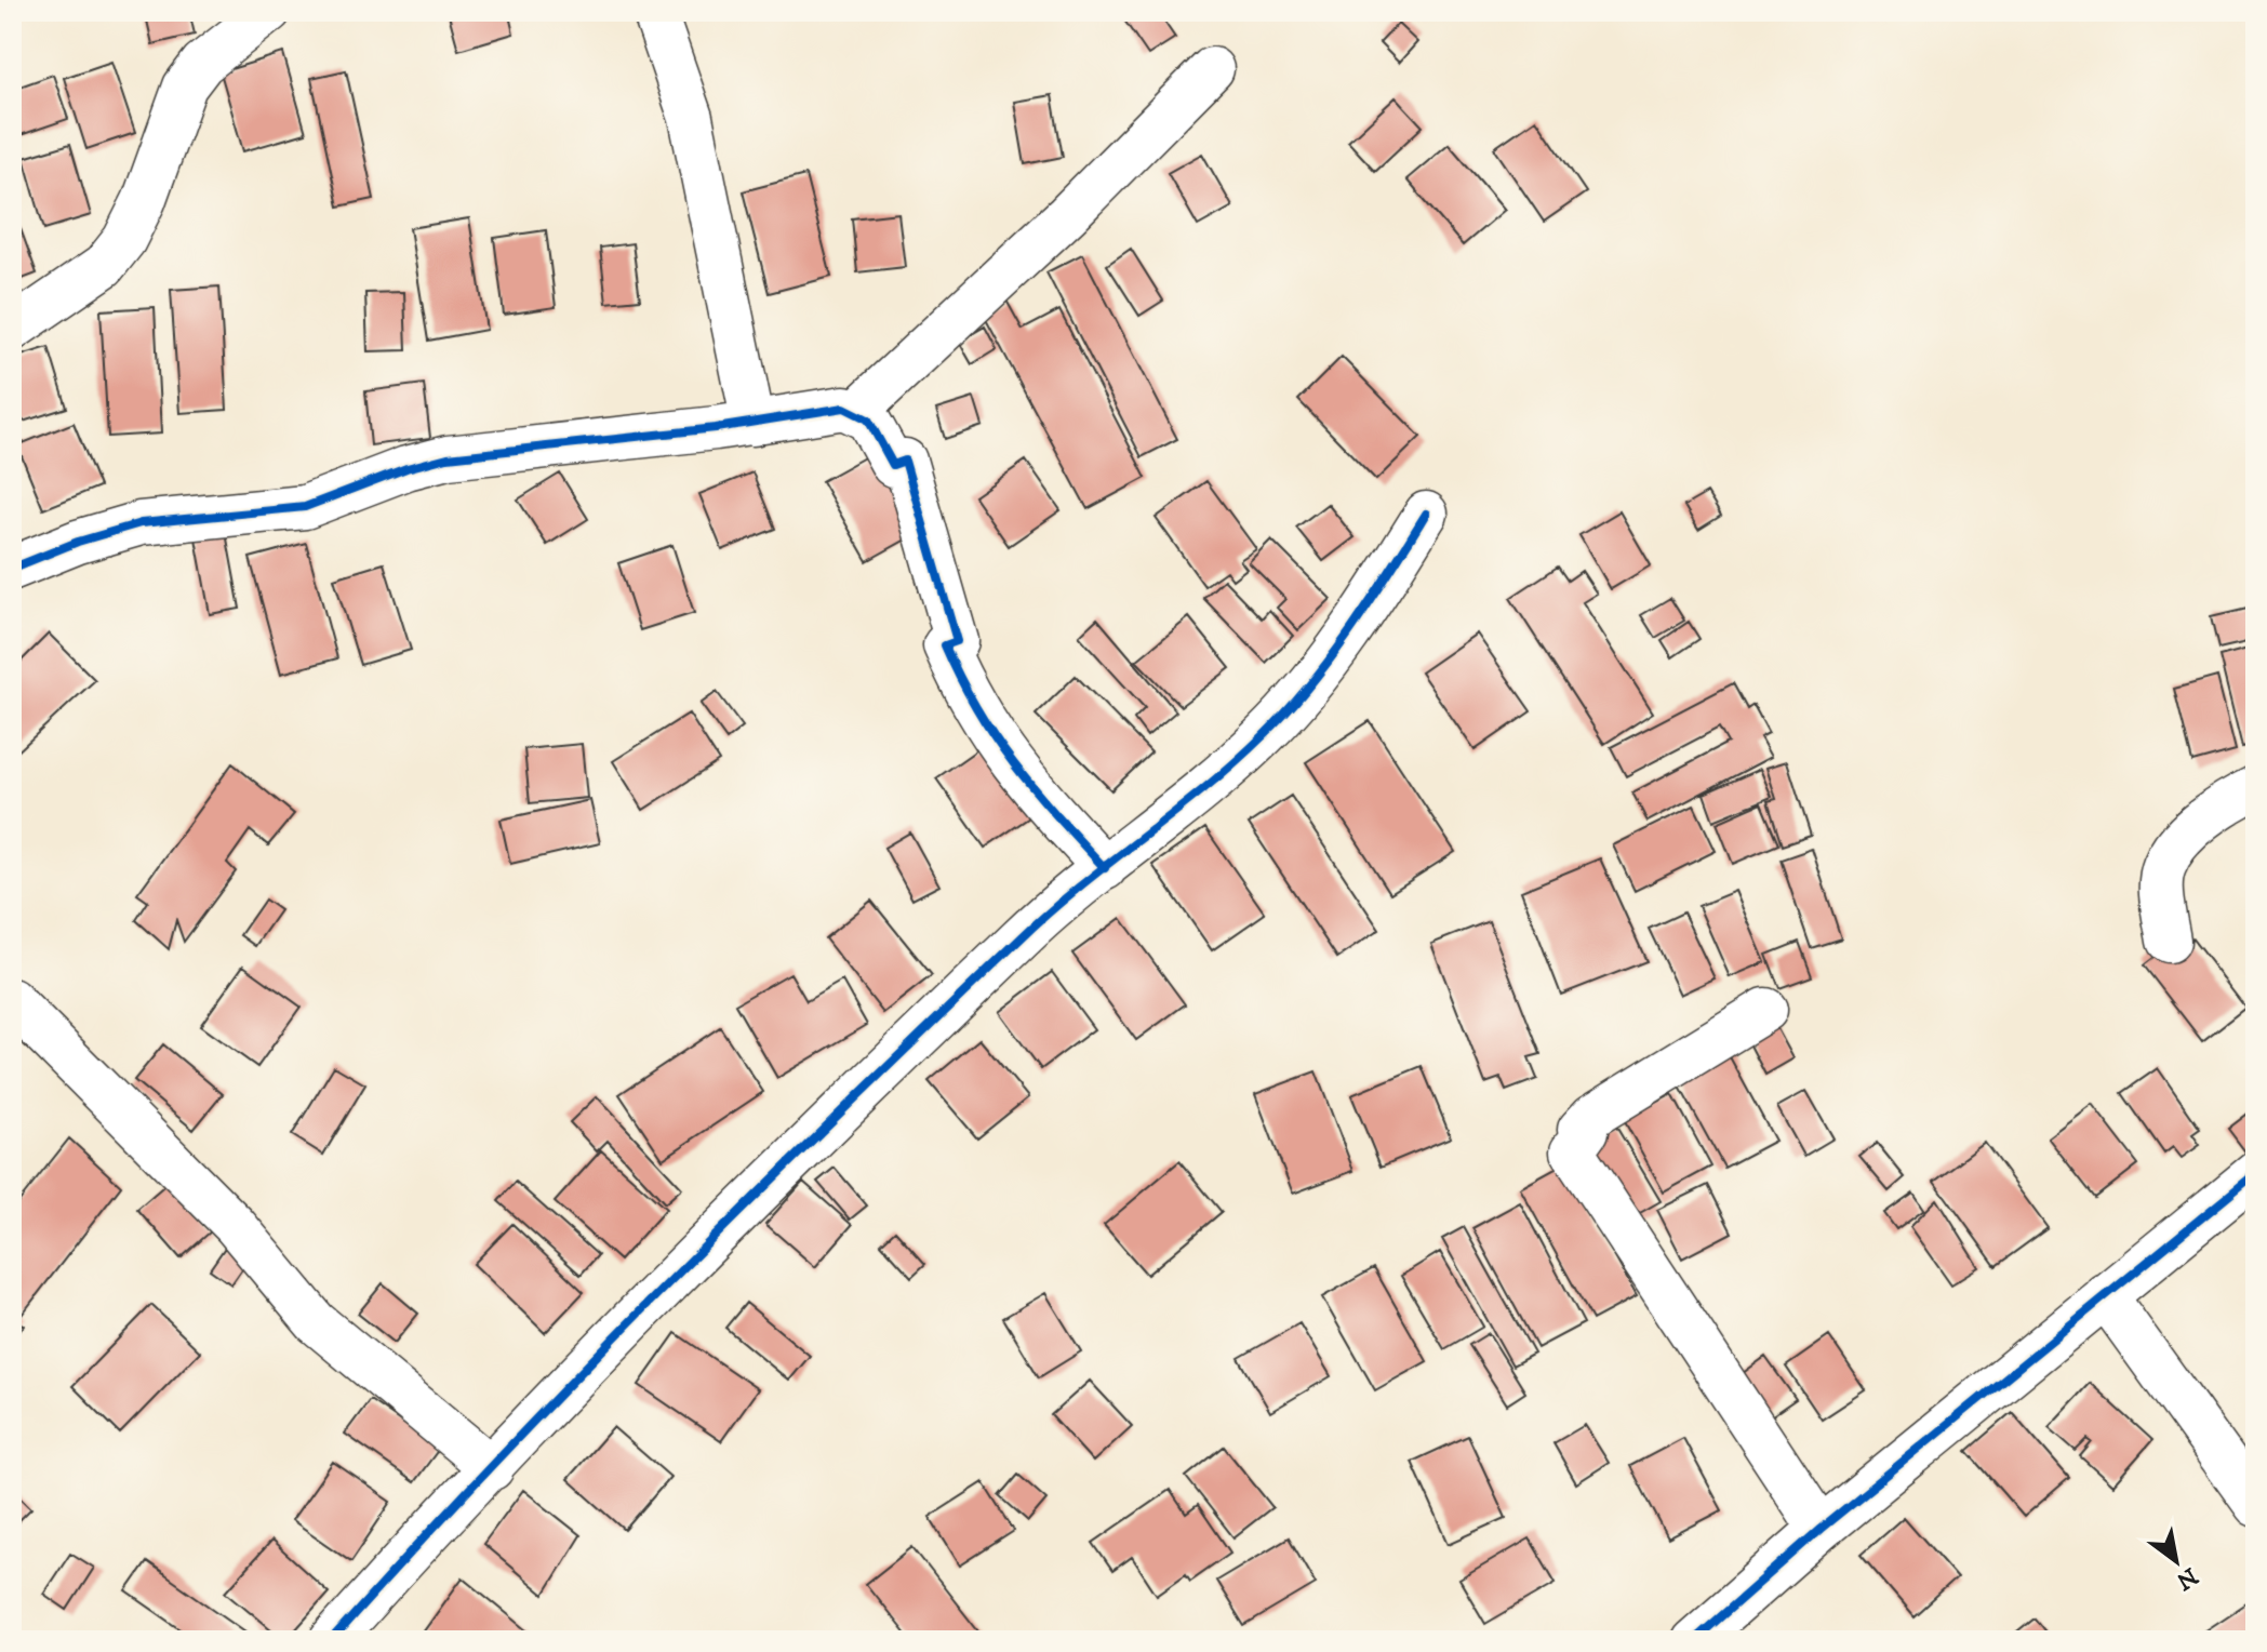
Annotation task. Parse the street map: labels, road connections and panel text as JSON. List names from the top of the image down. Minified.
{"north":"bottom right"}
